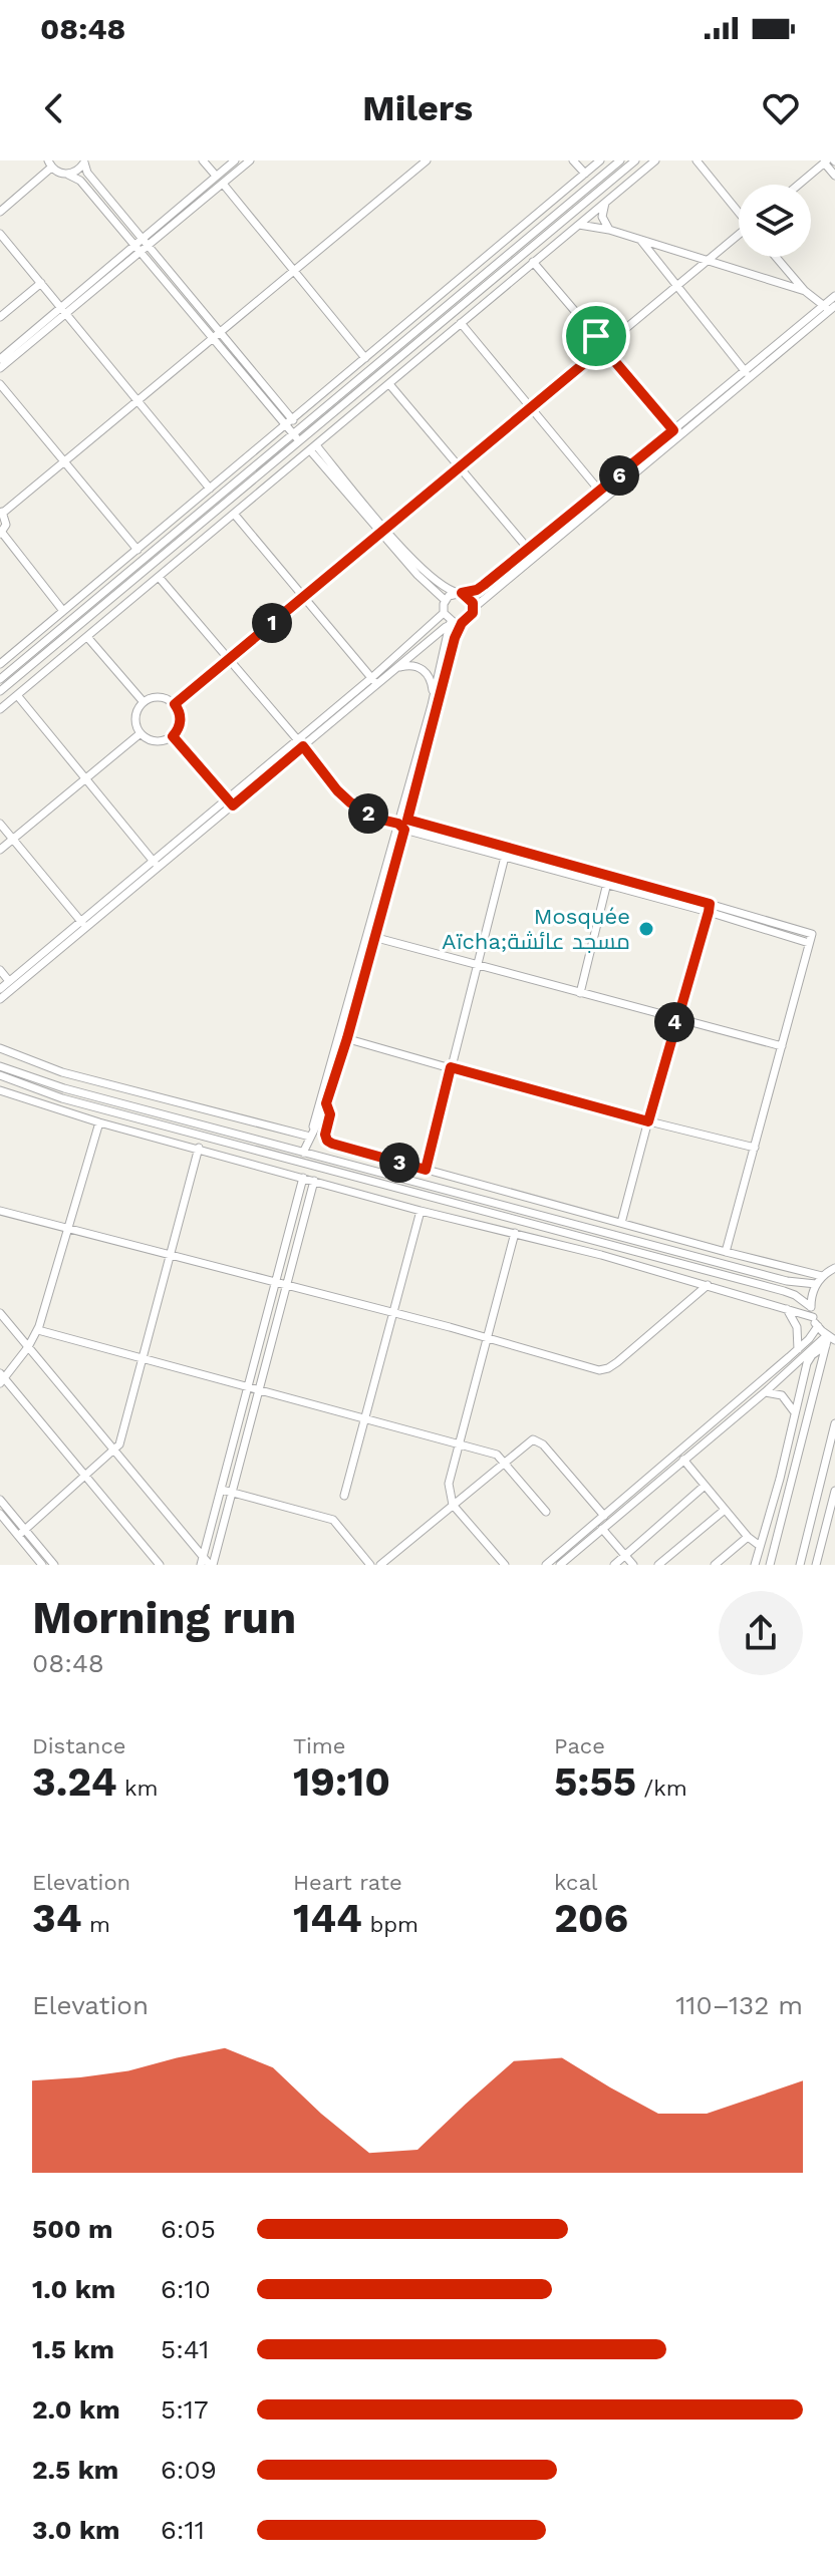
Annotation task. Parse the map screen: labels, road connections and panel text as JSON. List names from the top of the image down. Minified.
{"places":["Mosquée Aïcha;مسجد عائشة"],"page":{"status":"08:48","header":"Milers","pins":["6","1","2","4","3"],"heading":["Morning run","08:48"],"stats":[["Distance","3.24 km"],["Time","19:10"],["Pace","5:55 /km"],["Elevation","34 m"],["Heart rate","144 bpm"],["kcal","206"]],"chart":["Elevation","110–132 m"],"list":[{"name":"500 m","note":"6:05"},{"name":"1.0 km","note":"6:10"},{"name":"1.5 km","note":"5:41"},{"name":"2.0 km","note":"5:17"},{"name":"2.5 km","note":"6:09"},{"name":"3.0 km","note":"6:11"}]}}
